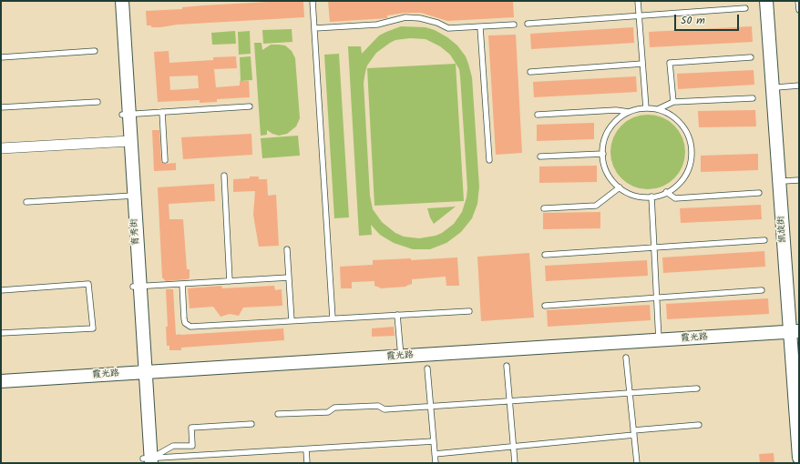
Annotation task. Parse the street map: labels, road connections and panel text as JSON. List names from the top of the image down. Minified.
{"streets":{"street":["凯旋街","育秀街","霞光路"]},"crossings":[["凯旋街","霞光路"],["育秀街","霞光路"]],"scale_bar":"50 m"}
